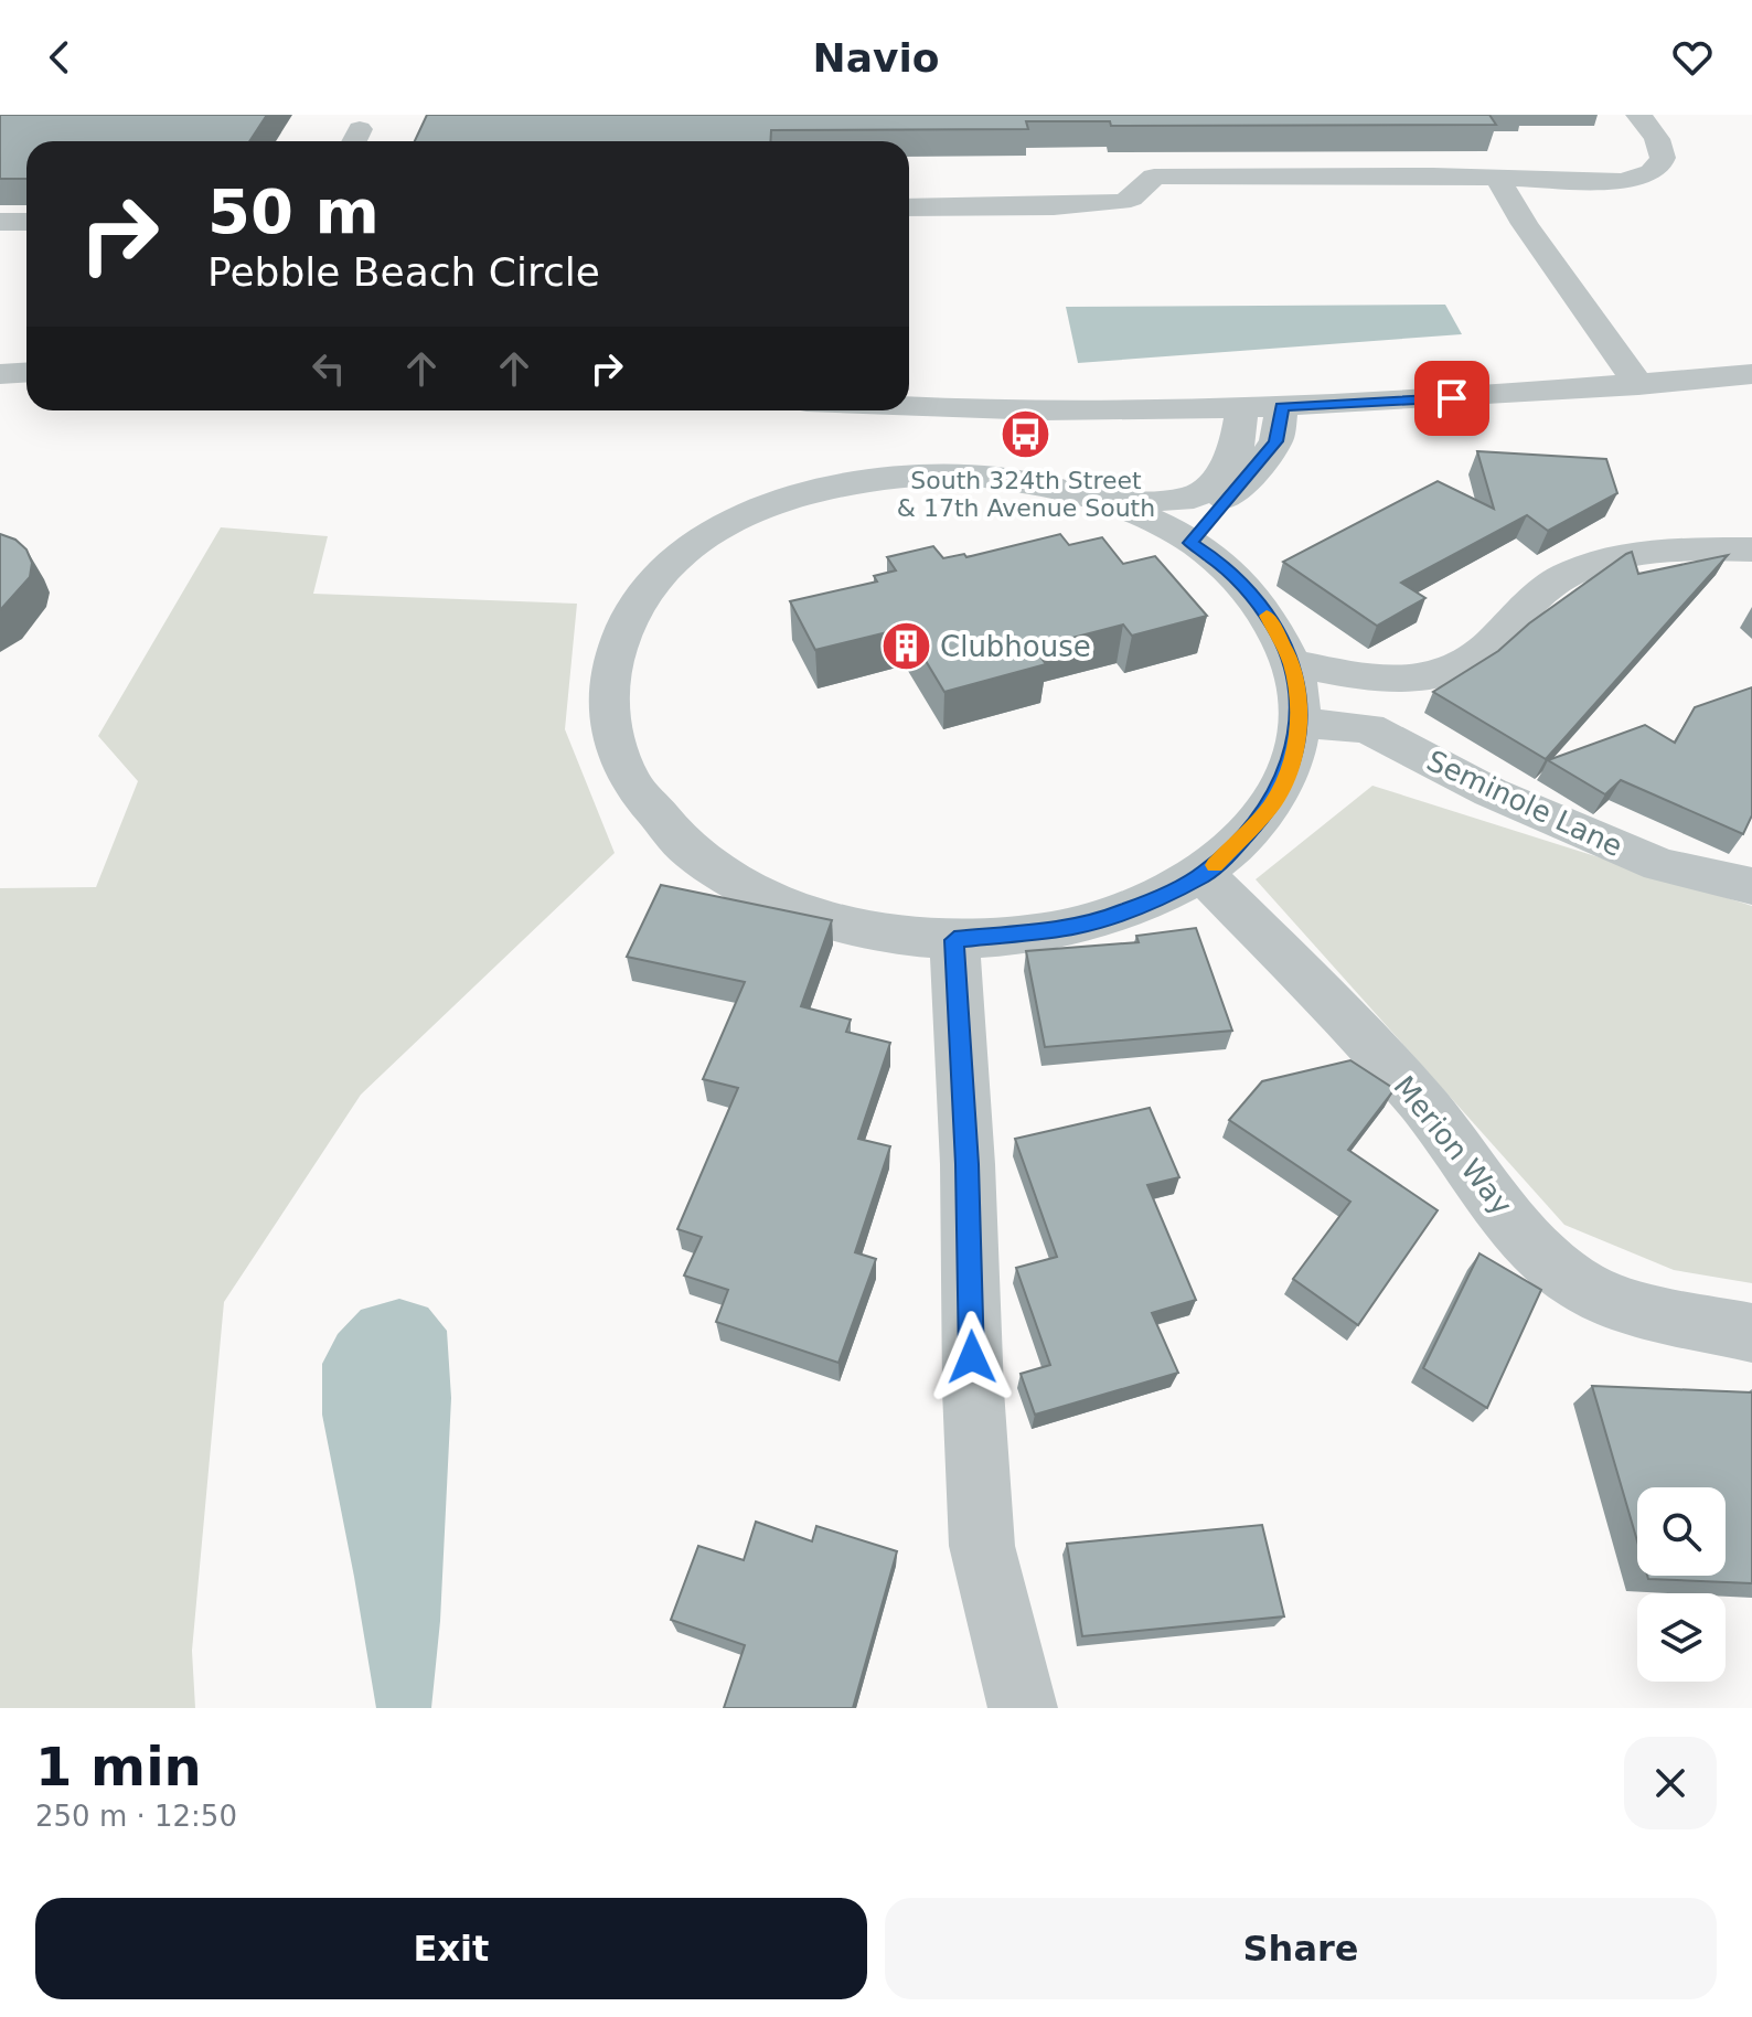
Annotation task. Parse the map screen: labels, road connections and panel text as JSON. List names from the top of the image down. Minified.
{"streets":{"street":["Seminole Lane","Merion Way"]},"places":{"bus stop":["South 324th Street & 17th Avenue South"],"building":["Clubhouse"]},"page":{"header":"Navio","turn":["50 m","Pebble Beach Circle"],"heading":["1 min","250 m · 12:50"],"buttons":["Exit","Share"]}}
